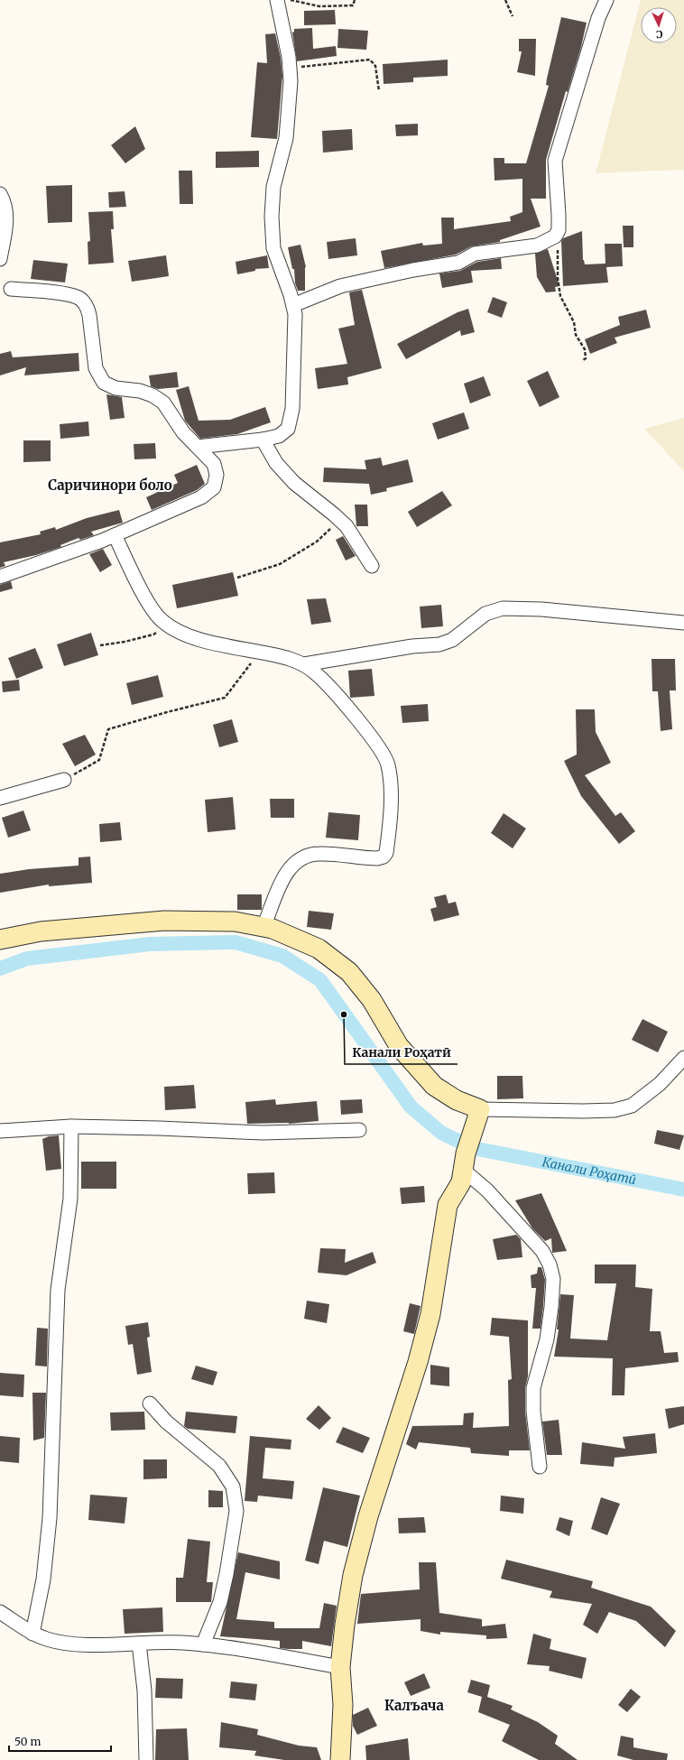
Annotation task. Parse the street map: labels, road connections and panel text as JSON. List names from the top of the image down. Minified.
{"districts":["Саричинори боло","Калъача"],"water":["Канали Роҳатӣ"],"places":["Канали Роҳатӣ"],"scale_bar":"50 m","north":"bottom"}
